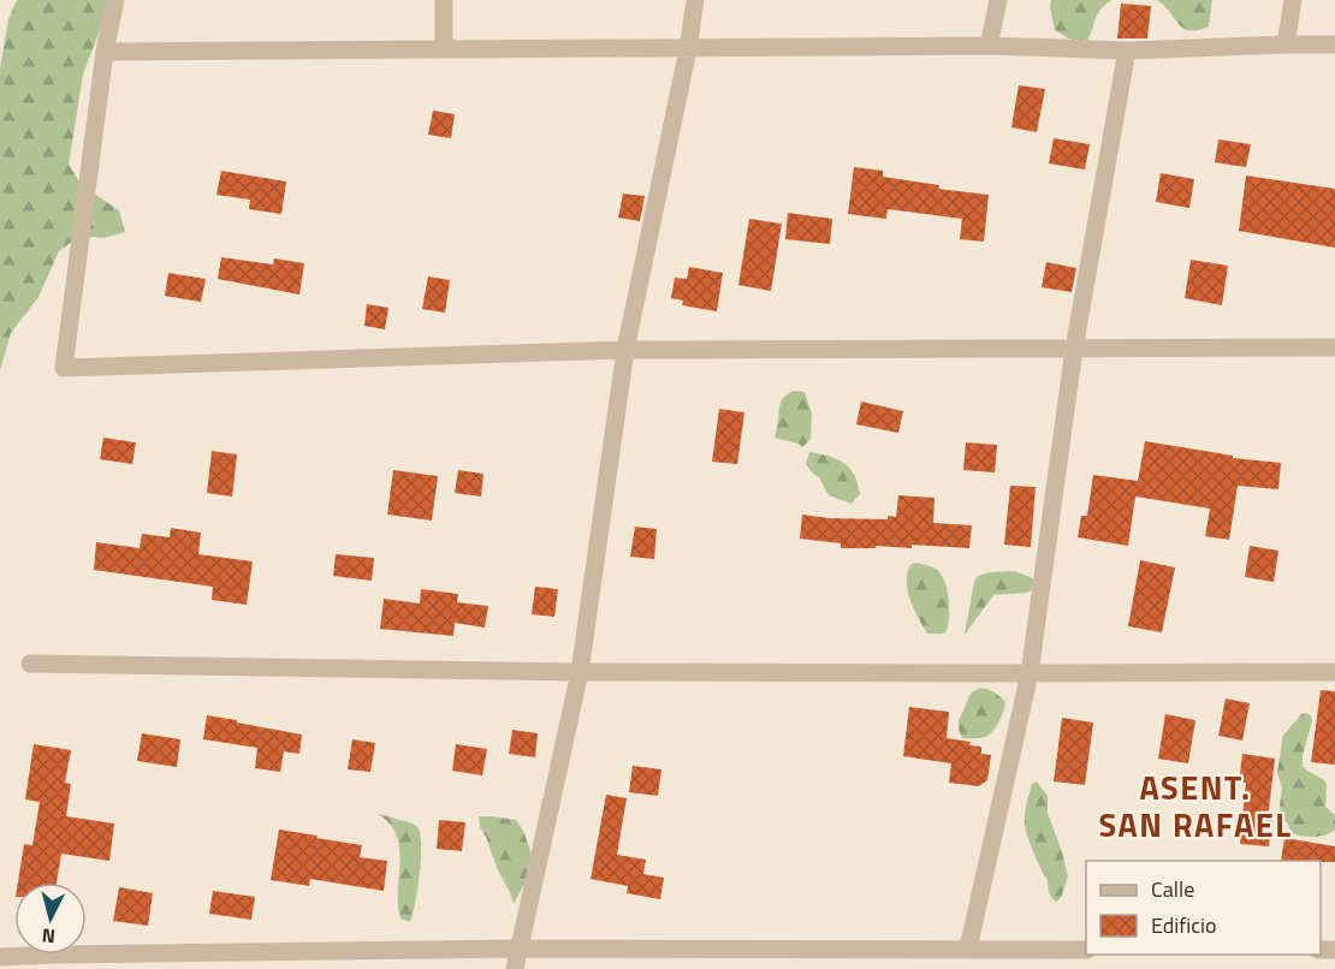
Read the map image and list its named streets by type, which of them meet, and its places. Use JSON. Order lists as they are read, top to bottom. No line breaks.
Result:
{"districts":["ASENT. SAN RAFAEL"],"legend":["Calle","Edificio"],"north":"bottom"}
